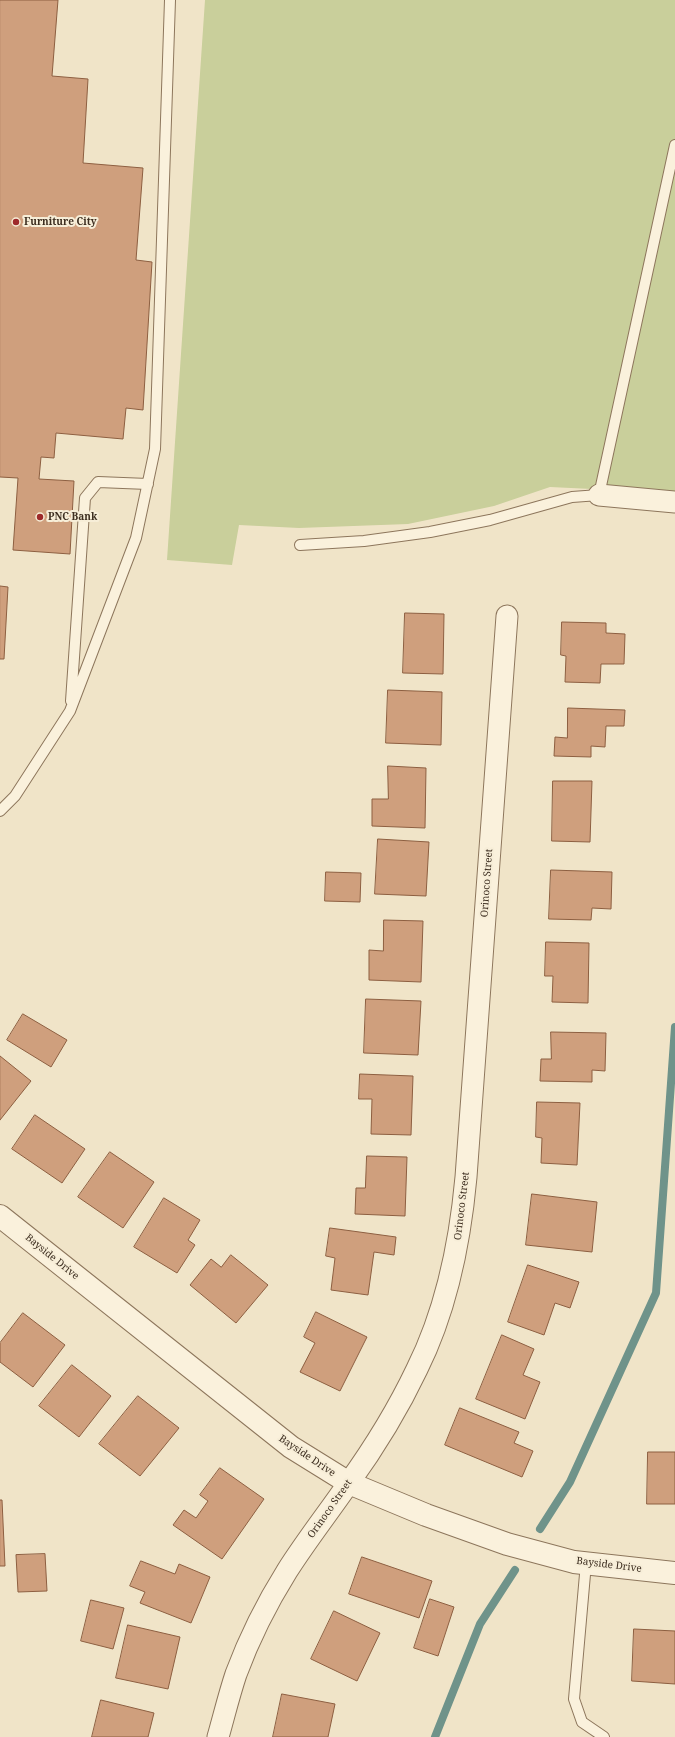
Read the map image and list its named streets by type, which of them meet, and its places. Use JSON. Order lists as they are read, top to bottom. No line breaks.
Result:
{"streets":{"street":["Orinoco Street","Bayside Drive"]},"crossings":[["Orinoco Street","Bayside Drive"]],"places":["Furniture City","PNC Bank"]}
